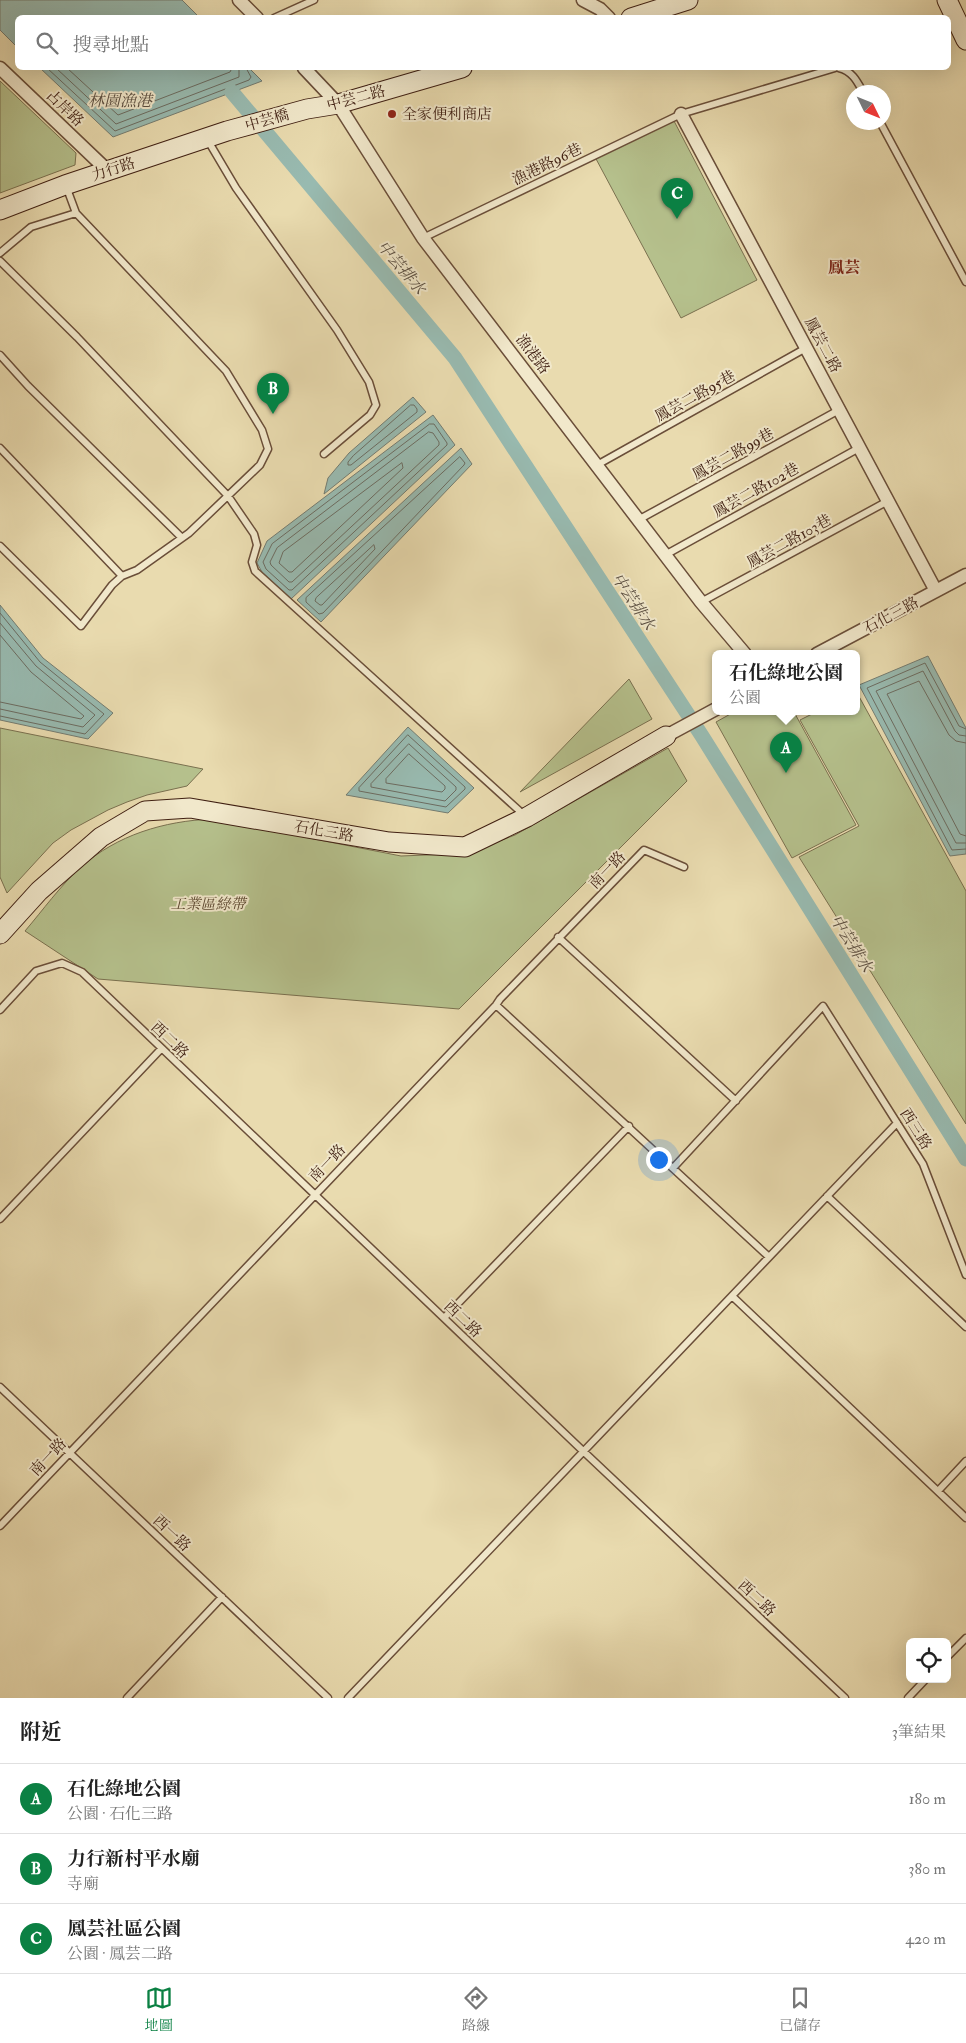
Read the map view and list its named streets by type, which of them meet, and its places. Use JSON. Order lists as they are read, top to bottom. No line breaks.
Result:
{"streets":{"street":["中芸二路","占岸路","中芸橋","力行路","鳳芸二路","漁港路","石化三路"],"lane":["漁港路96巷","鳳芸二路95巷","鳳芸二路99巷","鳳芸二路102巷","鳳芸二路103巷","南一路","西二路","西三路","西一路"]},"crossings":[["中芸二路","中芸橋"],["中芸二路","漁港路"],["占岸路","力行路"],["中芸橋","力行路"],["漁港路96巷","鳳芸二路"],["漁港路96巷","漁港路"],["鳳芸二路","鳳芸二路95巷"],["鳳芸二路","鳳芸二路99巷"],["鳳芸二路","鳳芸二路102巷"],["鳳芸二路","鳳芸二路103巷"],["鳳芸二路","石化三路"],["漁港路","鳳芸二路95巷"],["漁港路","鳳芸二路99巷"],["漁港路","鳳芸二路102巷"],["漁港路","鳳芸二路103巷"],["南一路","西二路"],["南一路","西一路"]],"districts":["鳳芸"],"water":["林園漁港","中芸排水"],"parks":["工業區綠帶"],"places":["全家便利商店"],"north":"bottom right","page":{"search":"搜尋地點","pins":["C","B","A"],"popup":["石化綠地公園","公園"],"heading":["附近","3筆結果"],"list":[{"mark":"A","name":"石化綠地公園","note":"公園 · 石化三路","value":"180 m"},{"mark":"B","name":"力行新村平水廟","note":"寺廟","value":"380 m"},{"mark":"C","name":"鳳芸社區公園","note":"公園 · 鳳芸二路","value":"420 m"}],"nav":["地圖","路線","已儲存"]}}
